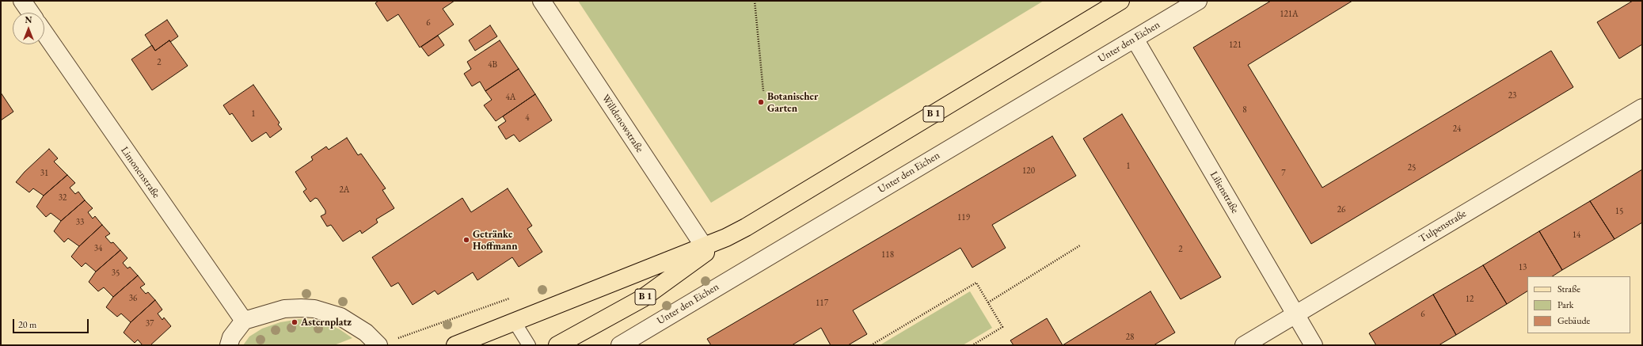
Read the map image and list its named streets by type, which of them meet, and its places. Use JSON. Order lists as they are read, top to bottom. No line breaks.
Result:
{"streets":{"main road":["B 1"],"street":["Unter den Eichen","Willdenowstraße","Limonenstraße","Lilienstraße","Tulpenstraße"]},"crossings":[["Unter den Eichen","Lilienstraße"],["B 1","Willdenowstraße"],["Lilienstraße","Tulpenstraße"]],"places":["Botanischer Garten","Getränke Hoffmann","Asternplatz"],"house_numbers":["121A","6","121","2","4B","23","4A","8","1","4","24","1","25","120","31","7","2A","32","26","15","119","33","14","34","2","118","13","35","36","12","117","6","37","28"],"legend":["Straße","Park","Gebäude"],"scale_bar":"20 m","north":"top"}
